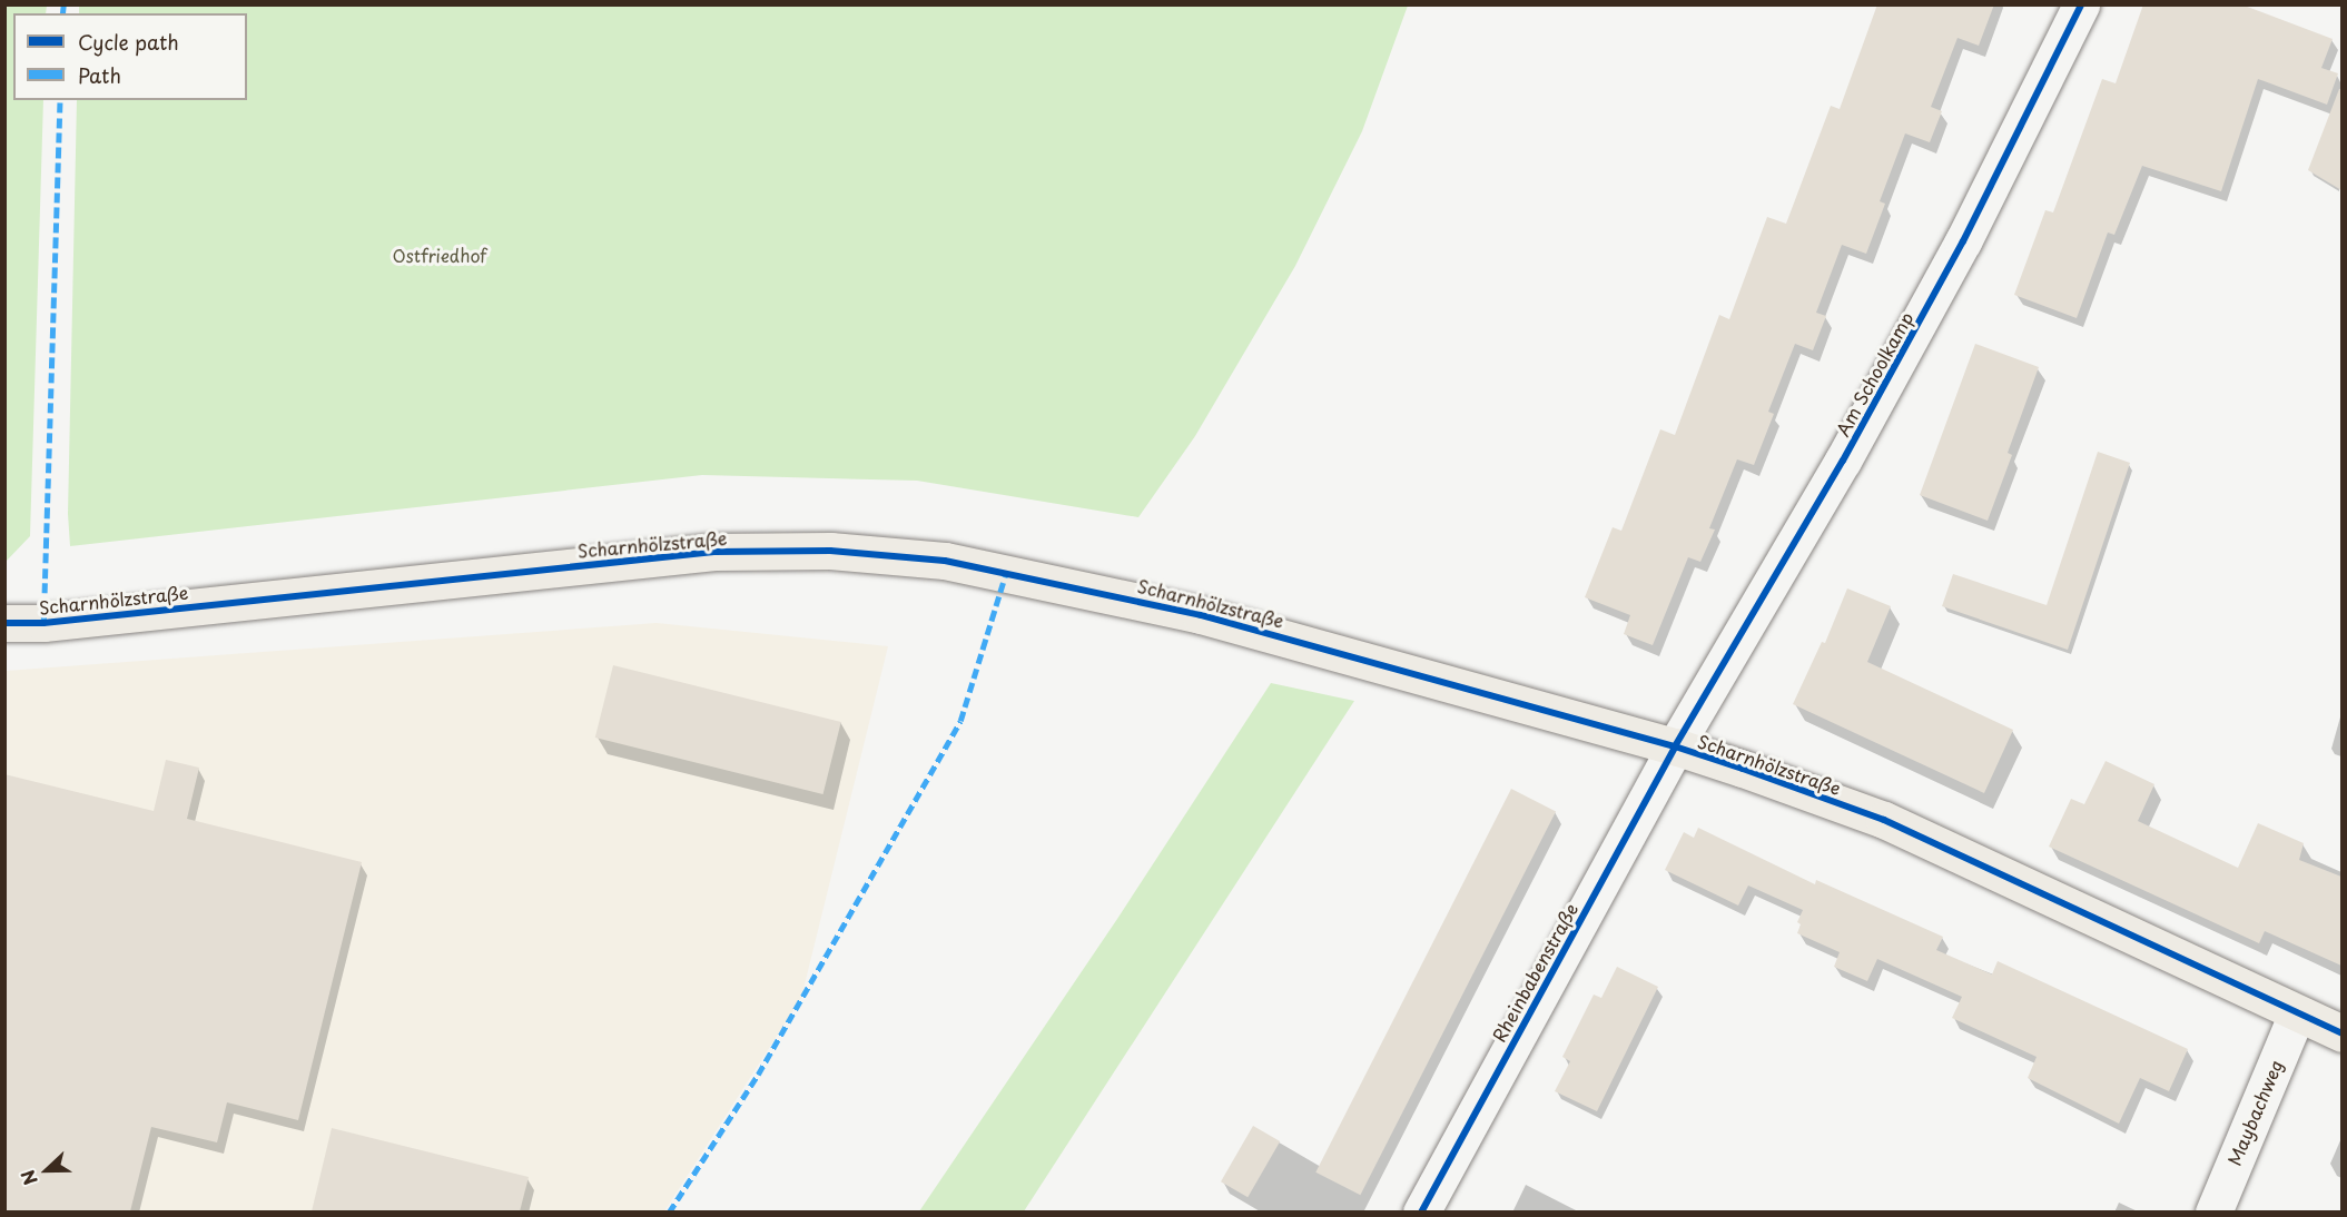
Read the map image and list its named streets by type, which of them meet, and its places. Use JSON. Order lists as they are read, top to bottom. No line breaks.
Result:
{"streets":{"main road":["Scharnhölzstraße"],"street":["Am Schoolkamp","Rheinbabenstraße","Maybachweg"]},"crossings":[["Am Schoolkamp","Scharnhölzstraße"],["Am Schoolkamp","Rheinbabenstraße"],["Scharnhölzstraße","Rheinbabenstraße"],["Scharnhölzstraße","Maybachweg"]],"parks":["Ostfriedhof"],"legend":["Cycle path","Path"],"north":"left"}
